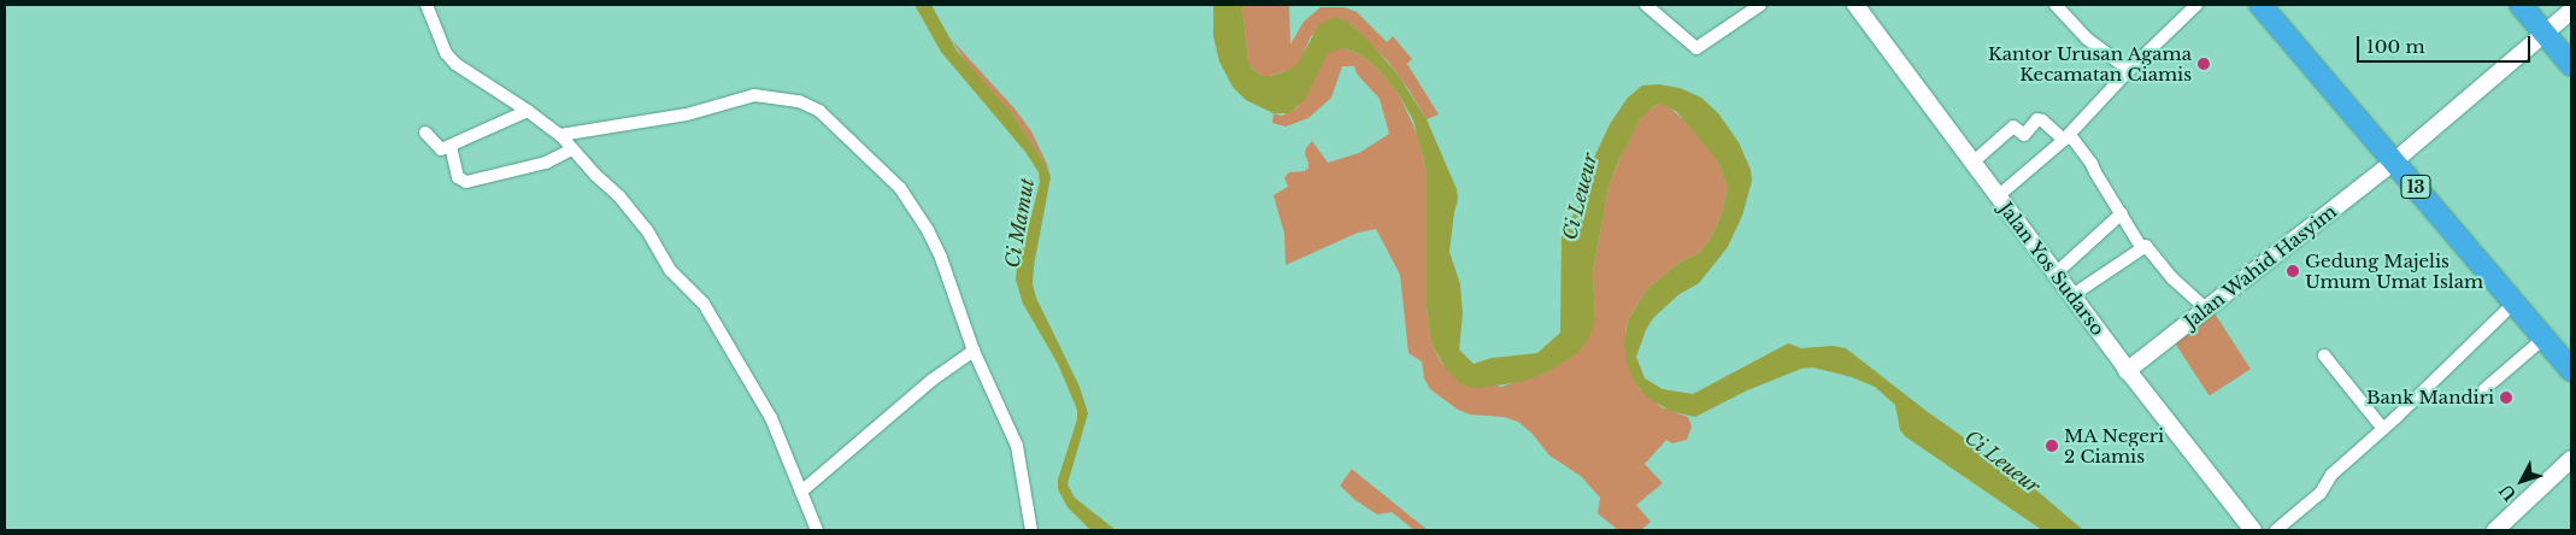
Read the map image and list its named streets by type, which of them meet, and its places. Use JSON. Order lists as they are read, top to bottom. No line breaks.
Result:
{"streets":{"highway":["13"],"street":["Jalan Wahid Hasyim","Jalan Yos Sudarso"]},"crossings":[["13","Jalan Wahid Hasyim"],["Jalan Wahid Hasyim","Jalan Yos Sudarso"]],"water":["Ci Leueur","Ci Mamut"],"places":["Kantor Urusan Agama Kecamatan Ciamis","Gedung Majelis Umum Umat Islam","Bank Mandiri","MA Negeri 2 Ciamis"],"scale_bar":"100 m","north":"bottom left"}
